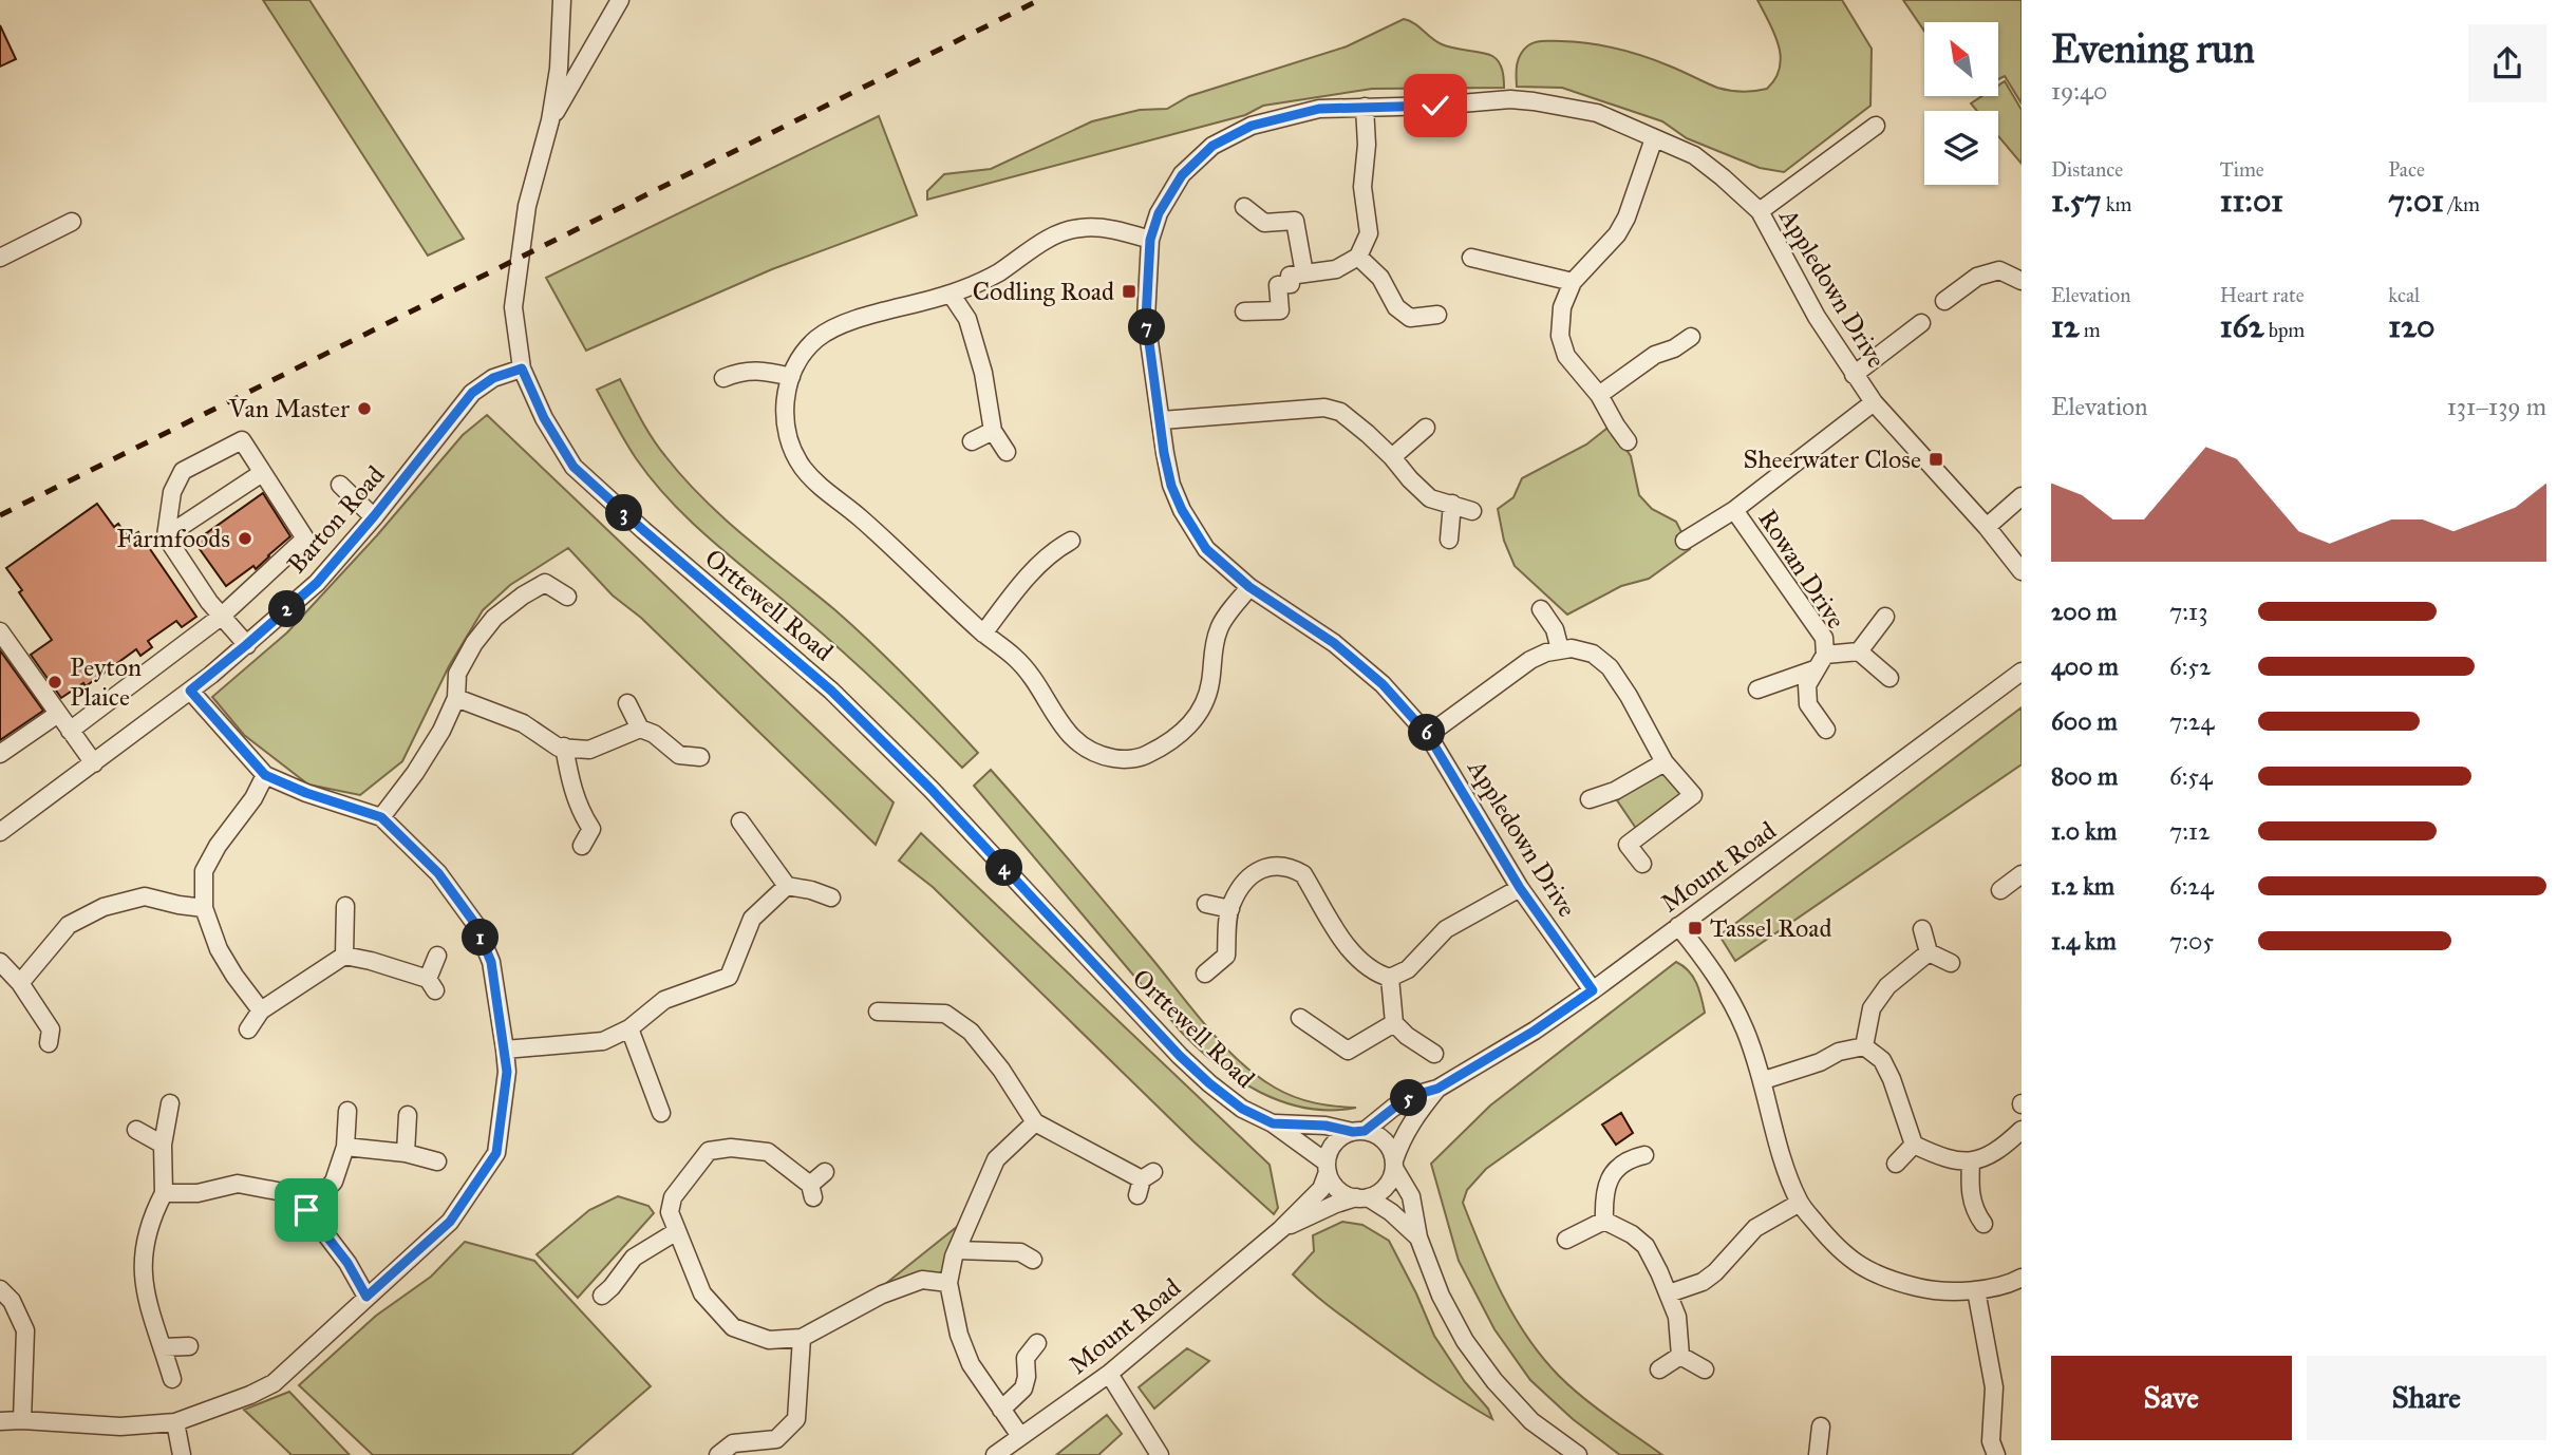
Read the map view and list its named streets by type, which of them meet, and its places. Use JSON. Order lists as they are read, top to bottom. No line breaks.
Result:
{"streets":{"street":["Appledown Drive","Barton Road","Rowan Drive","Orttewell Road","Mount Road"]},"crossings":[["Appledown Drive","Rowan Drive"],["Appledown Drive","Mount Road"],["Barton Road","Orttewell Road"],["Orttewell Road","Mount Road"]],"places":{"transit":["Codling Road","Sheerwater Close","Tassel Road"],"other":["Van Master","Farmfoods","Peyton Plaice"]},"north":"top left","page":{"heading":["Evening run","19:40"],"stats":[["Distance","1.57 km"],["Time","11:01"],["Pace","7:01 /km"],["Elevation","12 m"],["Heart rate","162 bpm"],["kcal","120"]],"pins":["7","3","2","6","4","1","5"],"chart":["Elevation","131–139 m"],"list":[{"name":"200 m","note":"7:13"},{"name":"400 m","note":"6:52"},{"name":"600 m","note":"7:24"},{"name":"800 m","note":"6:54"},{"name":"1.0 km","note":"7:12"},{"name":"1.2 km","note":"6:24"},{"name":"1.4 km","note":"7:05"}],"buttons":["Save","Share"]}}
